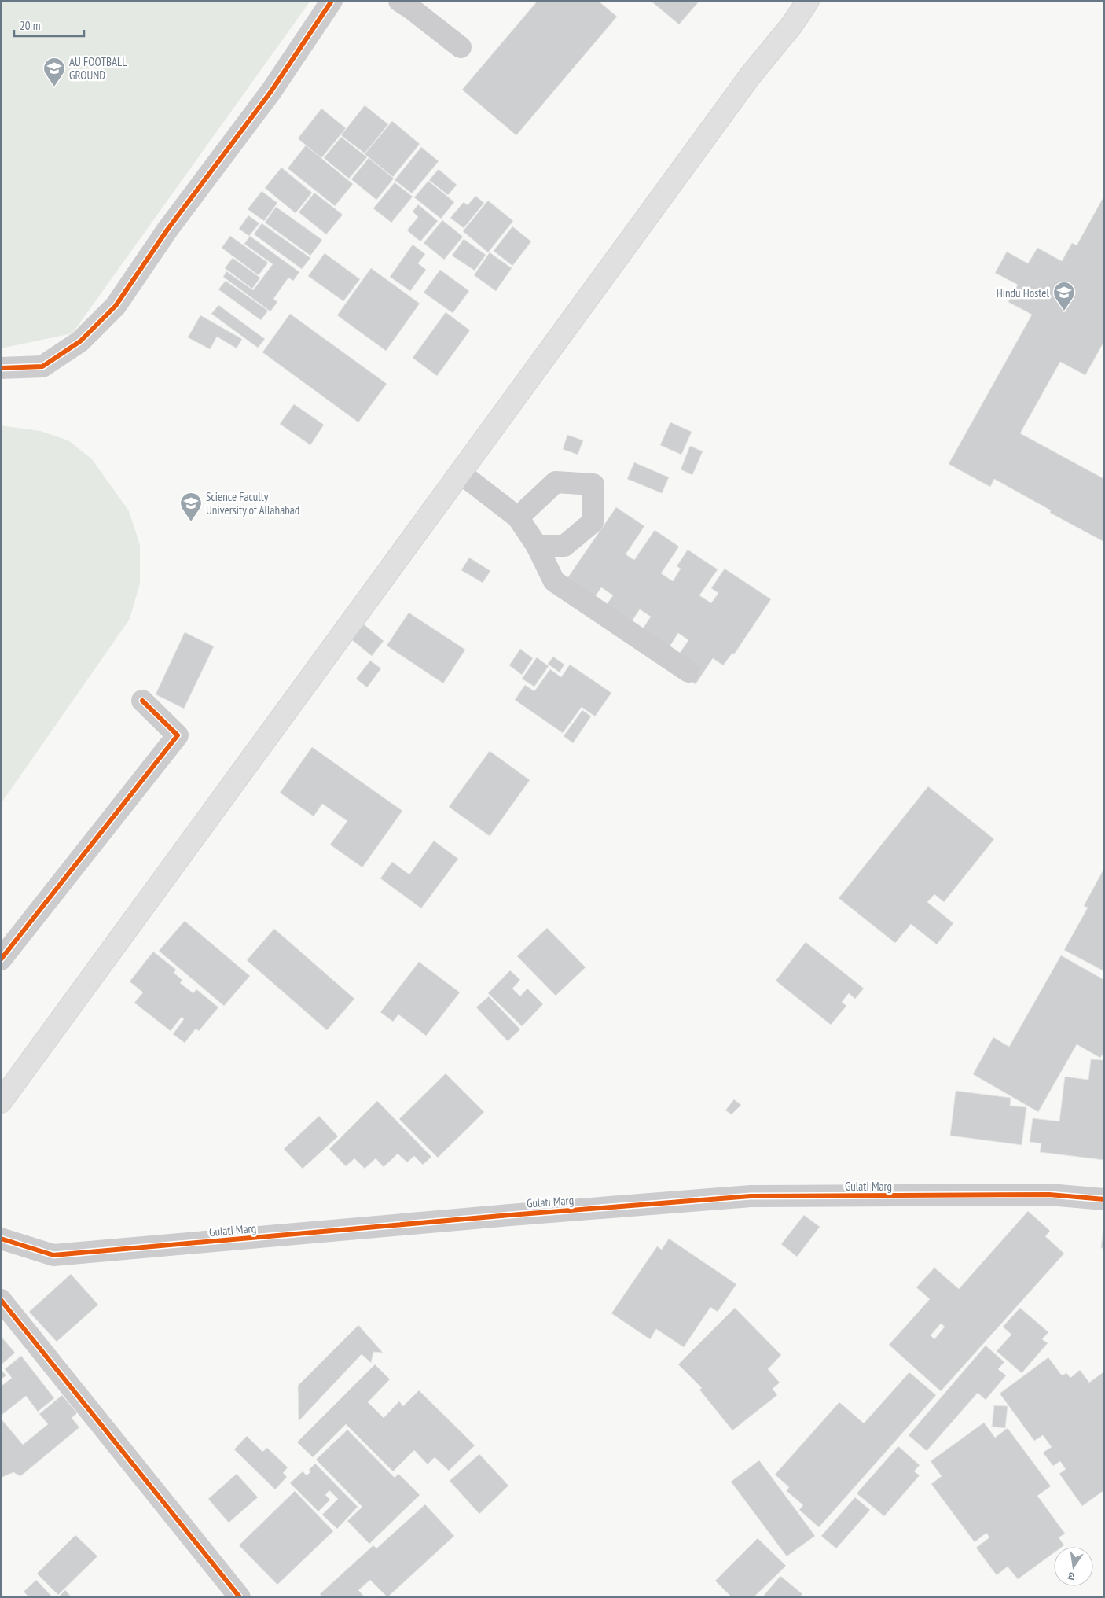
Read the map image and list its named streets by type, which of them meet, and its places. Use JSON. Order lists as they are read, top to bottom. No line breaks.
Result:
{"streets":{"street":["Gulati Marg"]},"places":{"school or university":["AU FOOTBALL GROUND","Hindu Hostel","Science Faculty University of Allahabad"]},"scale_bar":"20 m","north":"bottom"}
